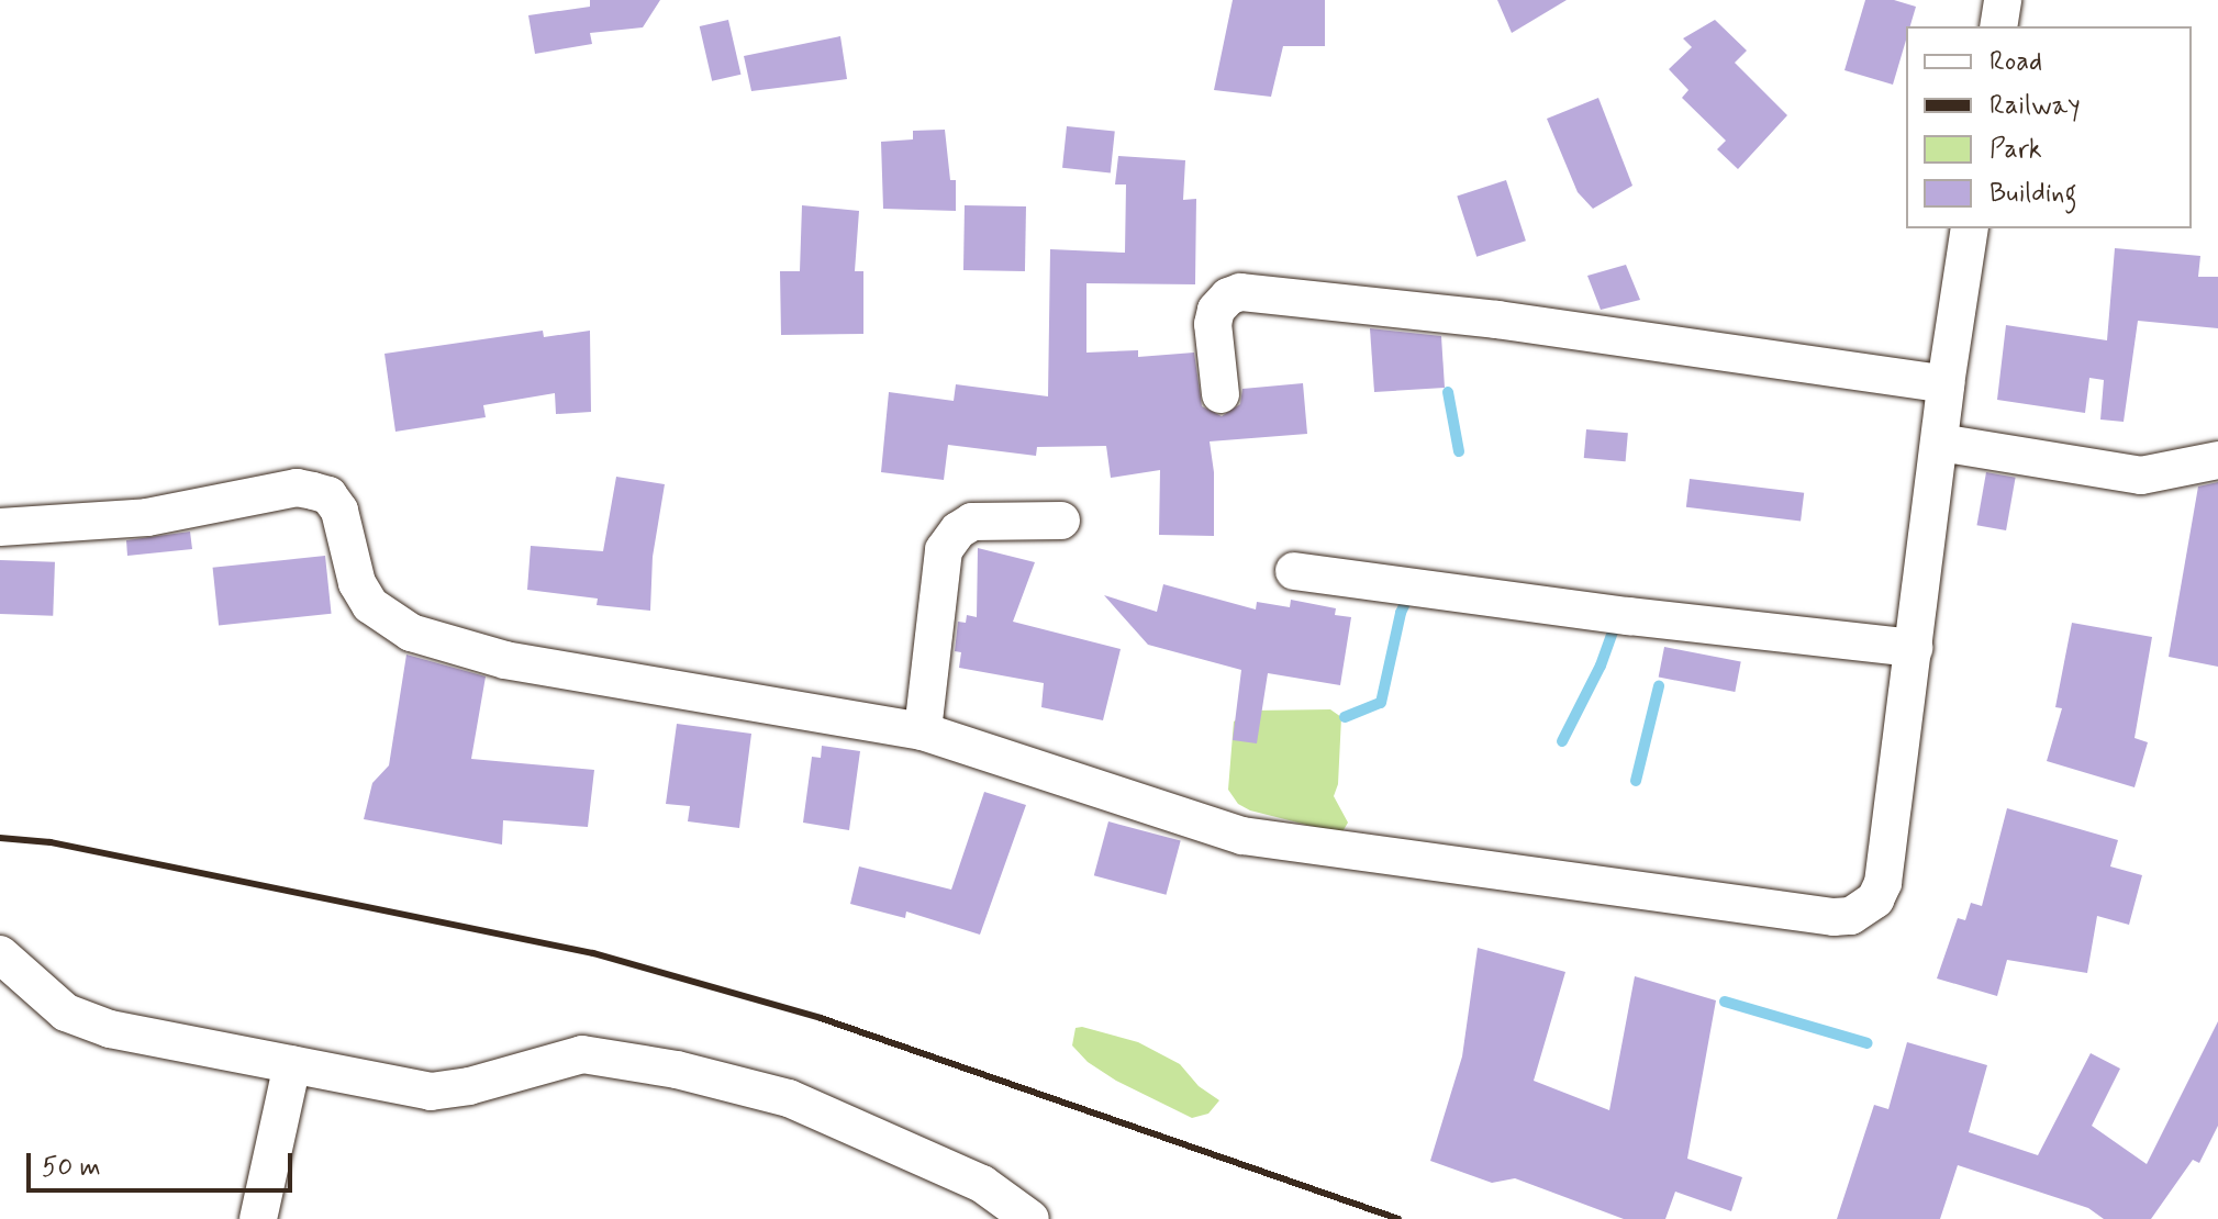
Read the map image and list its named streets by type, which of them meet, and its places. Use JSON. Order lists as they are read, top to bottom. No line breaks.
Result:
{"legend":["Road","Railway","Park","Building"],"scale_bar":"50 m"}
